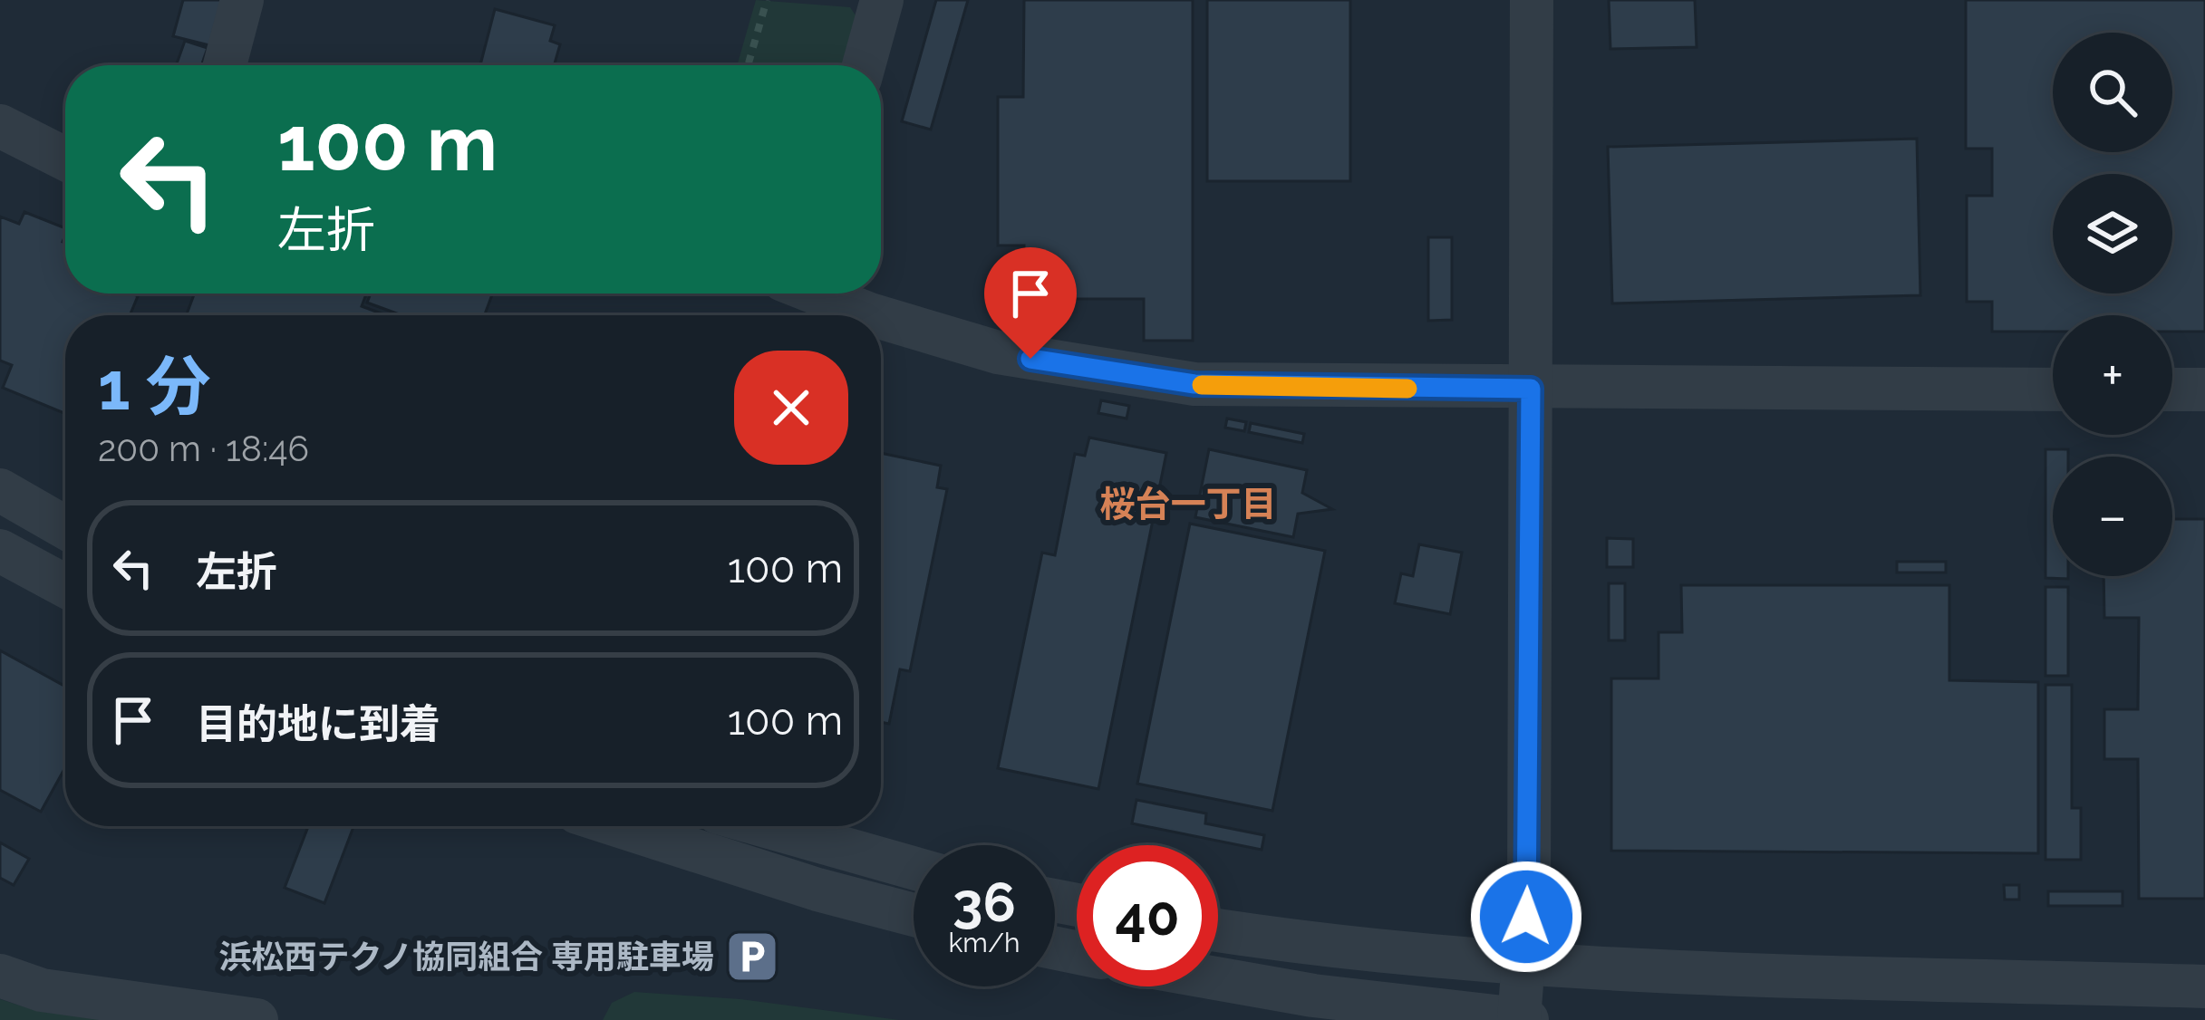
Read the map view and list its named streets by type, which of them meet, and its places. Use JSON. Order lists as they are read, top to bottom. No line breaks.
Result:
{"districts":["桜台一丁目"],"places":{"parking":["浜松西テクノ協同組合 専用駐車場"]},"page":{"map_buttons":["+","−"],"turn":["100 m","左折"],"heading":["1 分","200 m · 18:46"],"list":[{"name":"左折","value":"100 m"},{"name":"目的地に到着","value":"100 m"}],"speed":"36 km/h","limit":"40"}}
